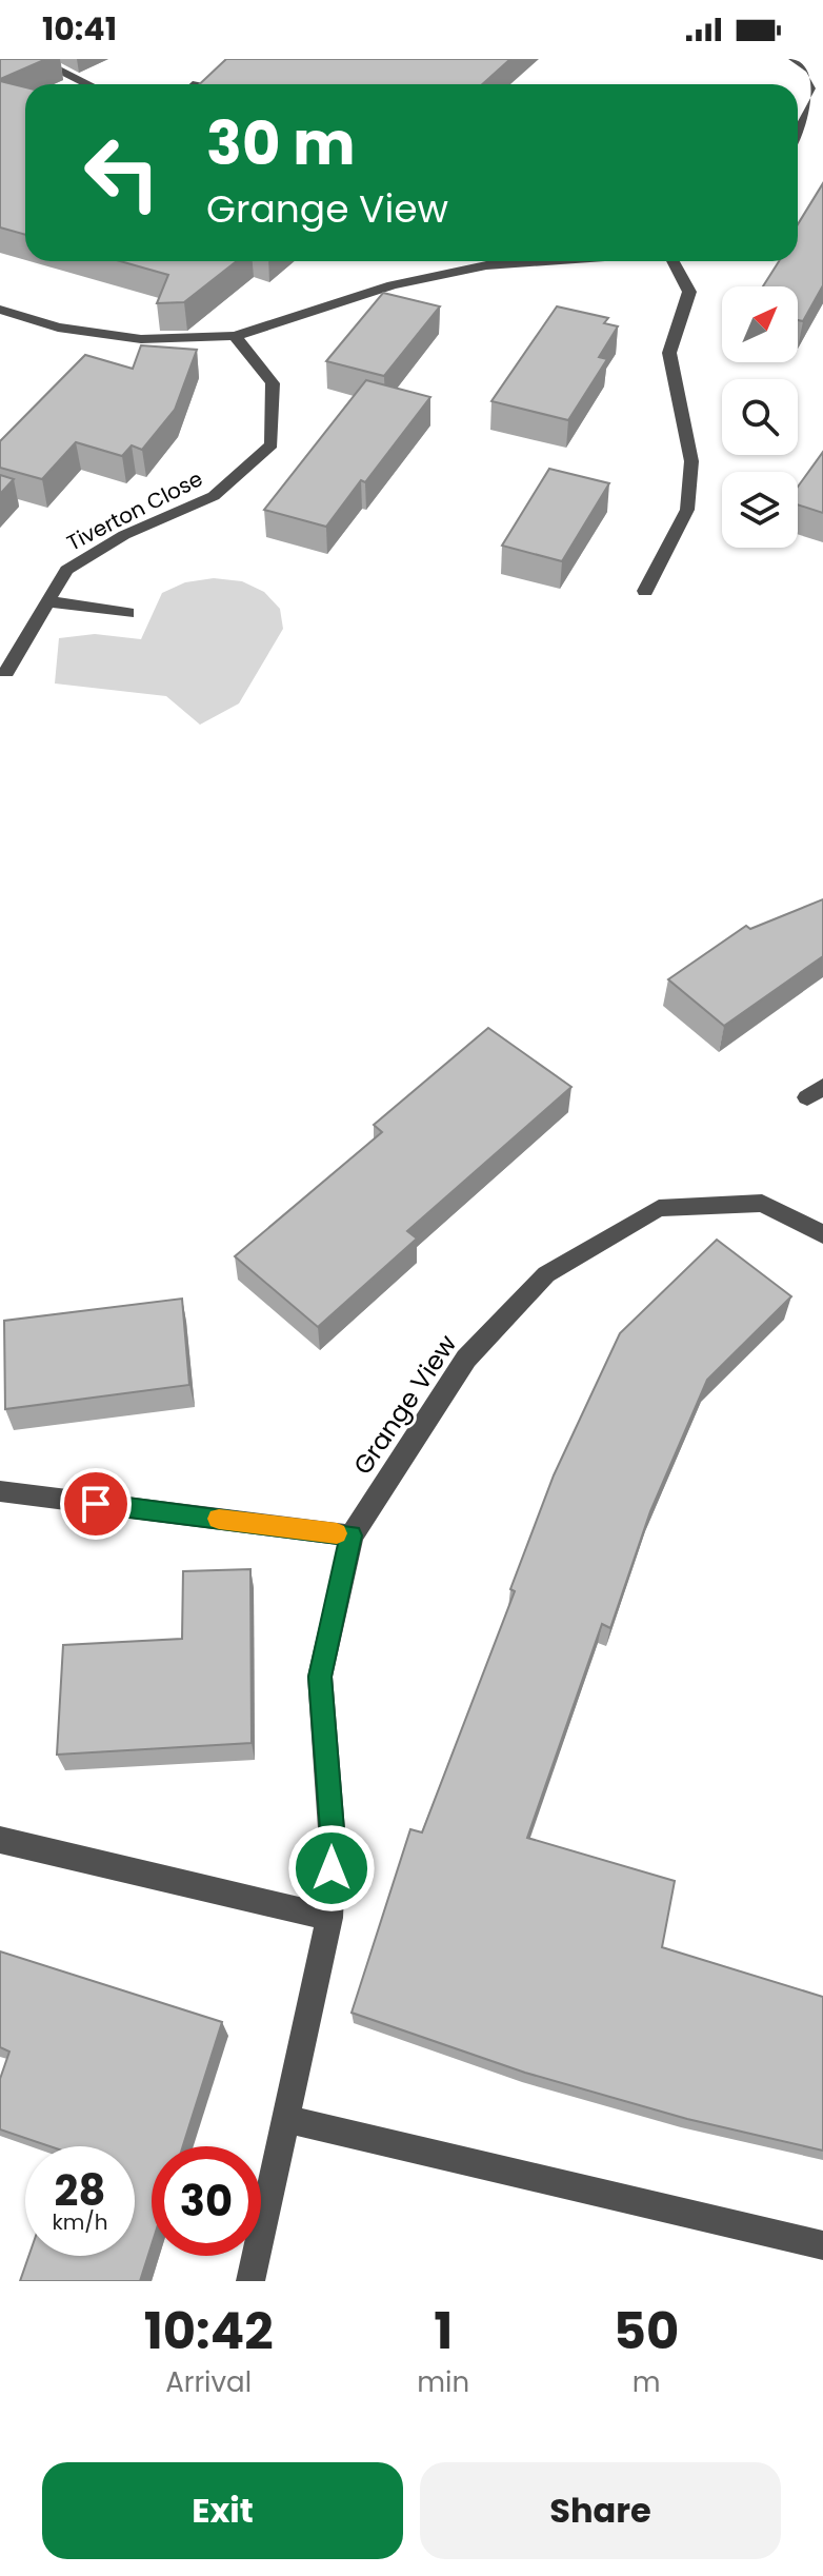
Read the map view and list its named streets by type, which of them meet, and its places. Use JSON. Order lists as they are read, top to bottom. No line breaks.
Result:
{"streets":{"street":["Tiverton Close","Grange View"]},"north":"top right","page":{"status":"10:41","turn":["30 m","Grange View"],"speed":"28 km/h","limit":"30","eta":["10:42","Arrival","1","min","50","m"],"buttons":["Exit","Share"]}}
